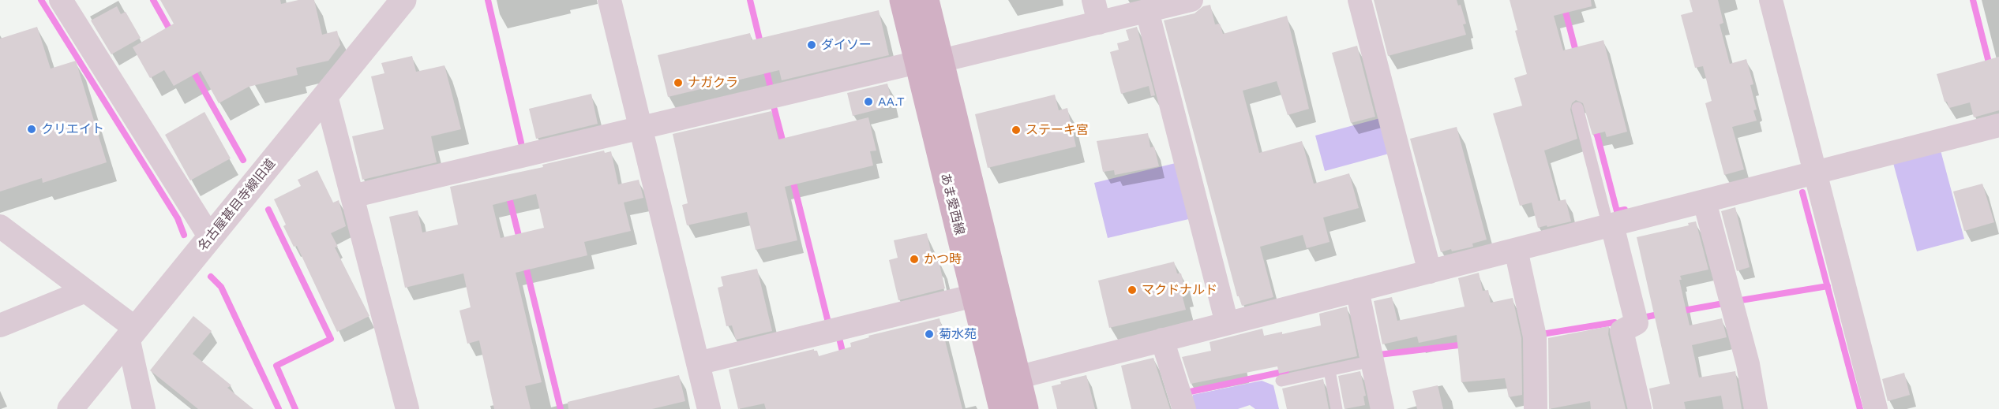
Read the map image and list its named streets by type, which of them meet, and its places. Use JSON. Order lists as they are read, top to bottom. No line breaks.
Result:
{"streets":{"main road":["あま愛西線"],"street":["名古屋甚目寺線旧道"]},"places":["ダイソー","ナガクラ","AA.T","クリエイト","ステーキ宮","かつ時","マクドナルド","菊水苑"]}
